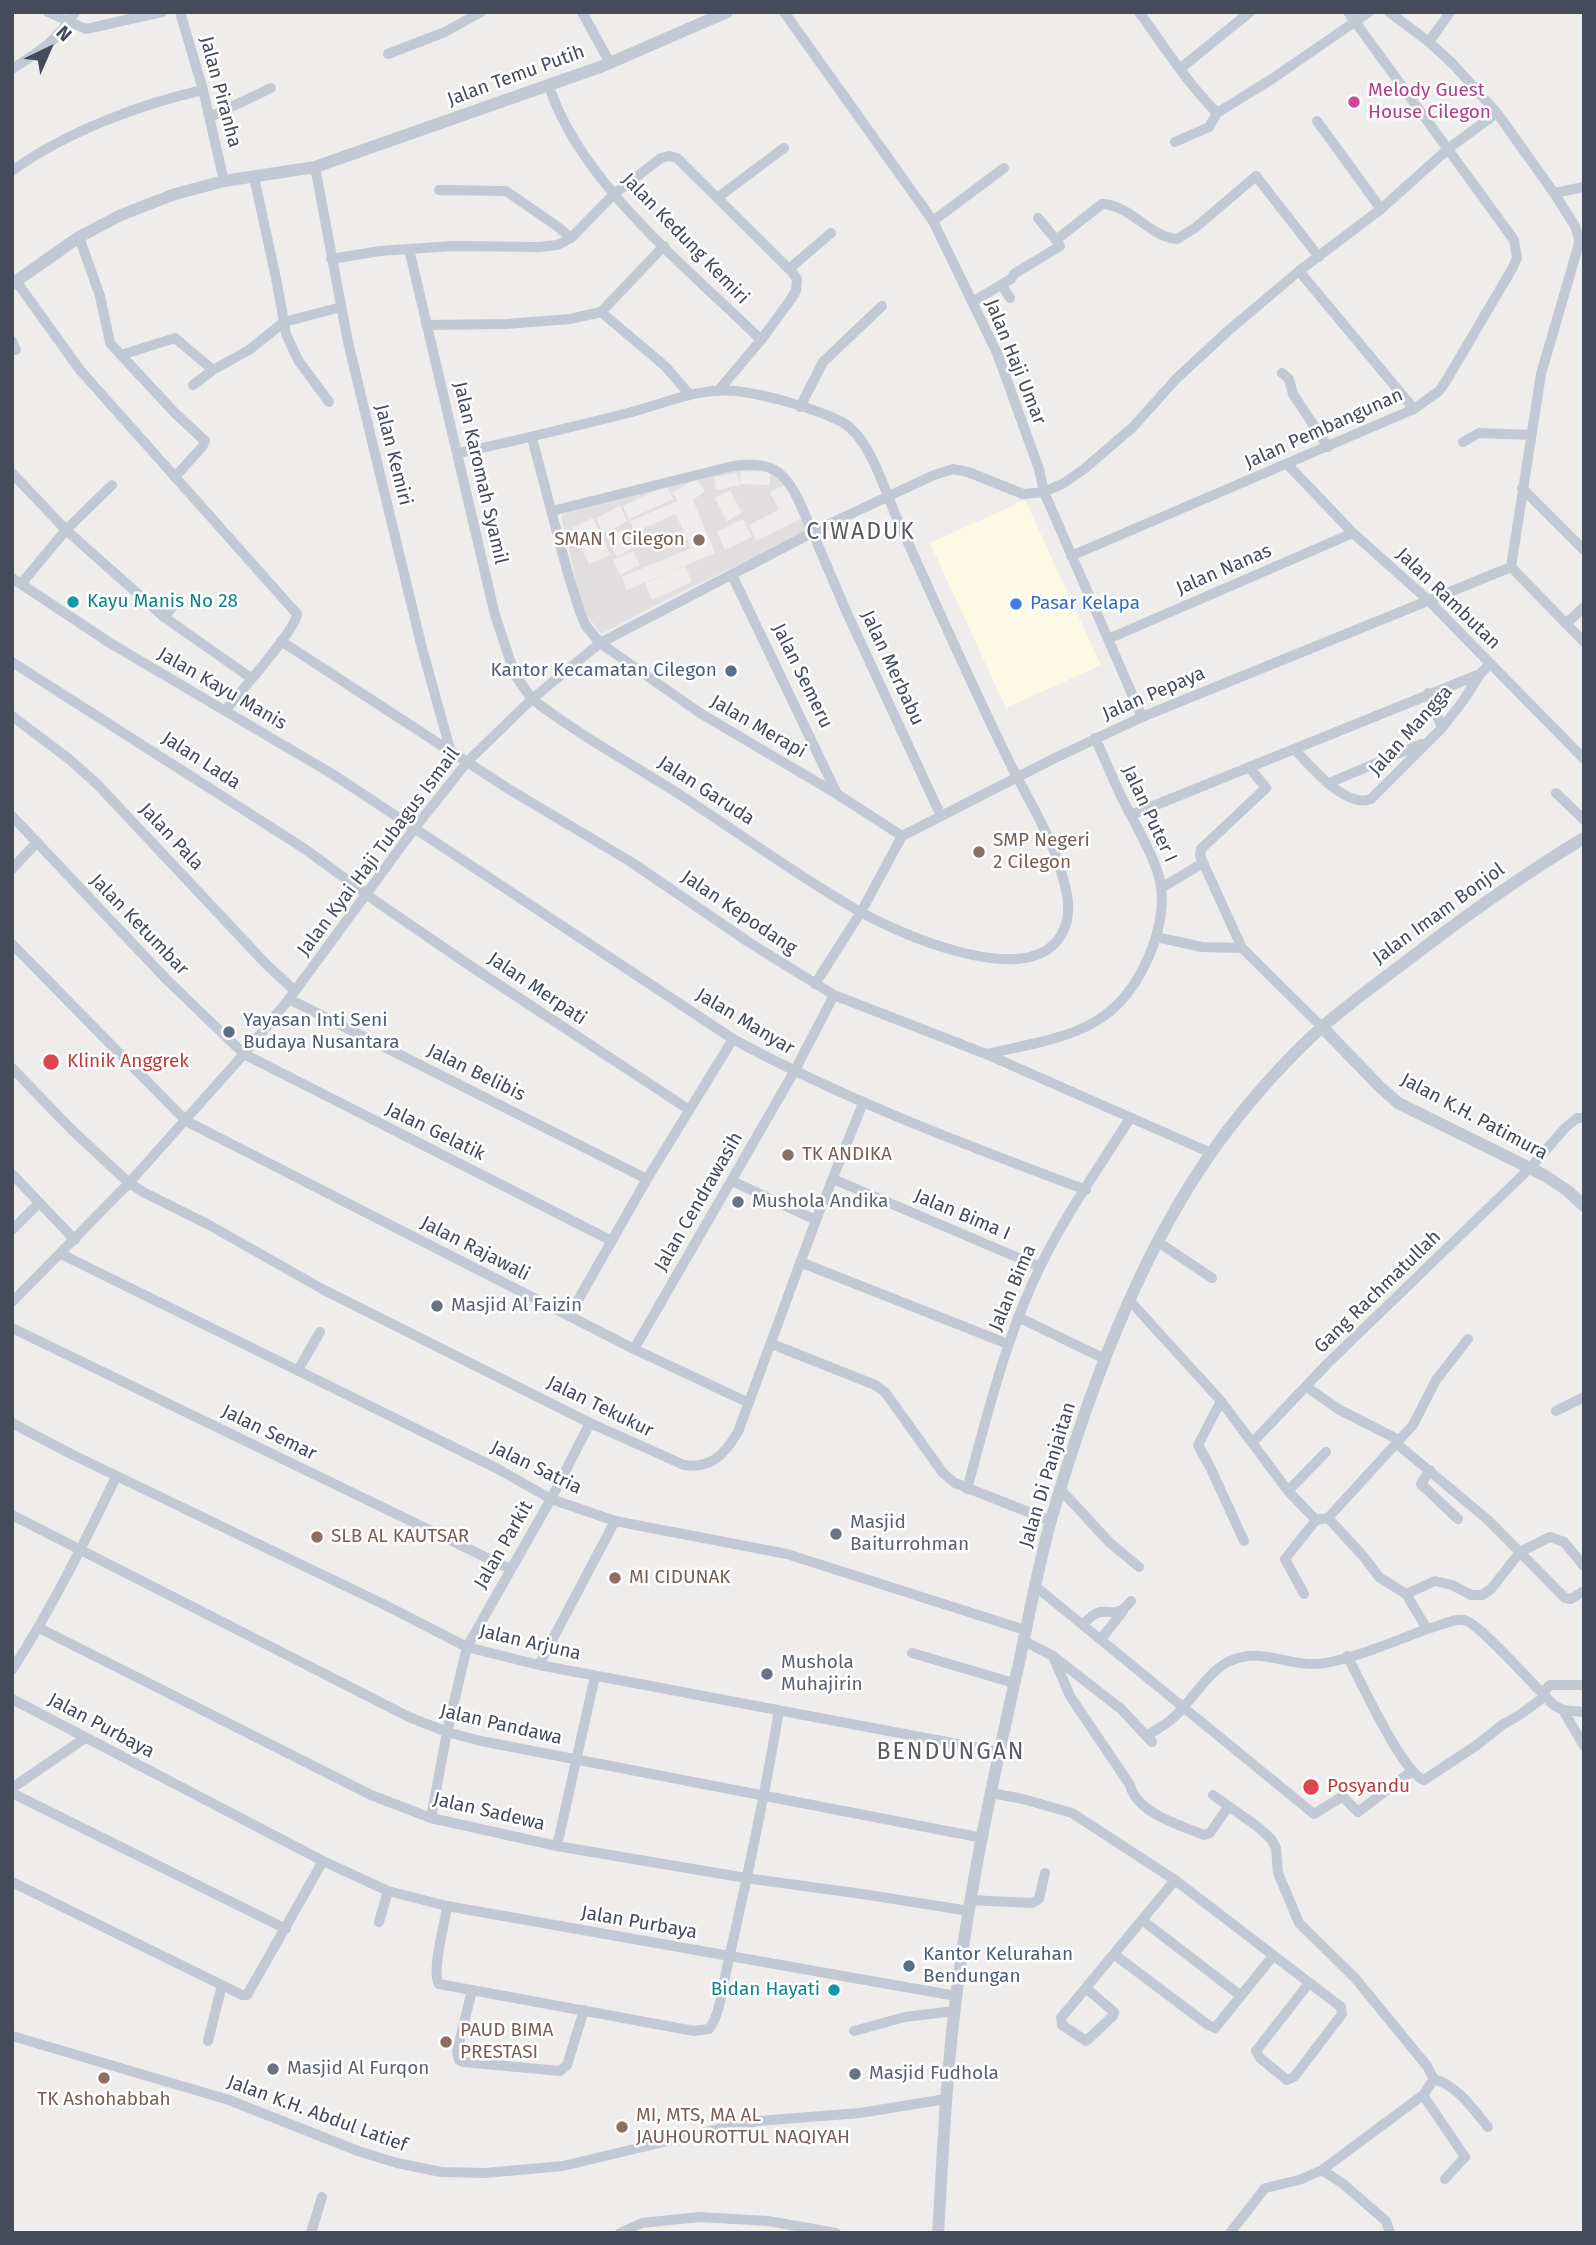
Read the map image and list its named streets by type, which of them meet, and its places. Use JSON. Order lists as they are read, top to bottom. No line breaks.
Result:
{"streets":{"street":["Jalan Temu Putih","Jalan Piranha","Jalan Kedung Kemiri","Jalan Haji Umar","Jalan Pembangunan","Jalan Kemiri","Jalan Karomah Syamil","Jalan Nanas","Jalan Rambutan","Jalan Merbabu","Jalan Semeru","Jalan Kayu Manis","Jalan Pepaya","Jalan Merapi","Jalan Mangga","Jalan Lada","Jalan Garuda","Jalan Puter I","Jalan Pala","Jalan Kyai Haji Tubagus Ismail","Jalan Kepodang","Jalan Imam Bonjol","Jalan Ketumbar","Jalan Merpati","Jalan Manyar","Jalan Belibis","Jalan K.H. Patimura","Jalan Gelatik","Jalan Cendrawasih","Jalan Bima I","Jalan Rajawali","Jalan Bima","Gang Rachmatullah","Jalan Tekukur","Jalan Semar","Jalan Satria","Jalan Di Panjaitan","Jalan Parkit","Jalan Arjuna","Jalan Pandawa","Jalan Purbaya","Jalan Sadewa","Jalan K.H. Abdul Latief"]},"crossings":[["Jalan Temu Putih","Jalan Piranha"],["Jalan Temu Putih","Jalan Kedung Kemiri"],["Jalan Temu Putih","Jalan Kemiri"],["Jalan Haji Umar","Jalan Pembangunan"],["Jalan Haji Umar","Jalan Nanas"],["Jalan Haji Umar","Jalan Pepaya"],["Jalan Haji Umar","Jalan Kyai Haji Tubagus Ismail"],["Jalan Pembangunan","Jalan Rambutan"],["Jalan Kemiri","Jalan Kepodang"],["Jalan Karomah Syamil","Jalan Garuda"],["Jalan Karomah Syamil","Jalan Kyai Haji Tubagus Ismail"],["Jalan Nanas","Jalan Rambutan"],["Jalan Rambutan","Jalan Pepaya"],["Jalan Merbabu","Jalan Pepaya"],["Jalan Merbabu","Jalan Kyai Haji Tubagus Ismail"],["Jalan Semeru","Jalan Merapi"],["Jalan Semeru","Jalan Kyai Haji Tubagus Ismail"],["Jalan Kayu Manis","Jalan Kyai Haji Tubagus Ismail"],["Jalan Kayu Manis","Jalan Manyar"],["Jalan Pepaya","Jalan Merapi"],["Jalan Pepaya","Jalan Garuda"],["Jalan Pepaya","Jalan Puter I"],["Jalan Merapi","Jalan Kyai Haji Tubagus Ismail"],["Jalan Lada","Jalan Kyai Haji Tubagus Ismail"],["Jalan Lada","Jalan Merpati"],["Jalan Garuda","Jalan Kyai Haji Tubagus Ismail"],["Jalan Puter I","Jalan Kepodang"],["Jalan Pala","Jalan Kyai Haji Tubagus Ismail"],["Jalan Pala","Jalan Belibis"],["Jalan Kyai Haji Tubagus Ismail","Jalan Kepodang"],["Jalan Kyai Haji Tubagus Ismail","Jalan Ketumbar"],["Jalan Kyai Haji Tubagus Ismail","Jalan Merpati"],["Jalan Kyai Haji Tubagus Ismail","Jalan Manyar"],["Jalan Kyai Haji Tubagus Ismail","Jalan Belibis"],["Jalan Kyai Haji Tubagus Ismail","Jalan Gelatik"],["Jalan Kyai Haji Tubagus Ismail","Jalan Rajawali"],["Jalan Kyai Haji Tubagus Ismail","Jalan Tekukur"],["Jalan Kyai Haji Tubagus Ismail","Jalan Satria"],["Jalan Kepodang","Jalan Cendrawasih"],["Jalan Kepodang","Jalan Bima"],["Jalan Kepodang","Jalan Di Panjaitan"],["Jalan Imam Bonjol","Jalan K.H. Patimura"],["Jalan Imam Bonjol","Jalan Di Panjaitan"],["Jalan Ketumbar","Jalan Gelatik"],["Jalan Manyar","Jalan Cendrawasih"],["Jalan Manyar","Jalan Bima"],["Jalan Manyar","Jalan Tekukur"],["Jalan K.H. Patimura","Gang Rachmatullah"],["Jalan K.H. Patimura","Jalan Di Panjaitan"],["Jalan Cendrawasih","Jalan Rajawali"],["Jalan Bima I","Jalan Bima"],["Jalan Bima I","Jalan Tekukur"],["Jalan Rajawali","Jalan Tekukur"],["Jalan Tekukur","Jalan Parkit"],["Jalan Semar","Jalan Parkit"],["Jalan Satria","Jalan Di Panjaitan"],["Jalan Satria","Jalan Parkit"],["Jalan Di Panjaitan","Jalan Arjuna"],["Jalan Di Panjaitan","Jalan Pandawa"],["Jalan Di Panjaitan","Jalan Purbaya"],["Jalan Di Panjaitan","Jalan Sadewa"],["Jalan Parkit","Jalan Arjuna"],["Jalan Parkit","Jalan Pandawa"],["Jalan Parkit","Jalan Sadewa"]],"districts":["CIWADUK","BENDUNGAN"],"places":["Melody Guest House Cilegon","SMAN 1 Cilegon","Kayu Manis No 28","Pasar Kelapa","Kantor Kecamatan Cilegon","SMP Negeri 2 Cilegon","Yayasan Inti Seni Budaya Nusantara","Klinik Anggrek","TK ANDIKA","Mushola Andika","Masjid Al Faizin","Masjid Baiturrohman","SLB AL KAUTSAR","MI CIDUNAK","Mushola Muhajirin","Posyandu","Kantor Kelurahan Bendungan","Bidan Hayati","PAUD BIMA PRESTASI","Masjid Al Furqon","Masjid Fudhola","TK Ashohabbah","MI, MTS, MA AL JAUHOUROTTUL NAQIYAH"],"north":"top right"}
